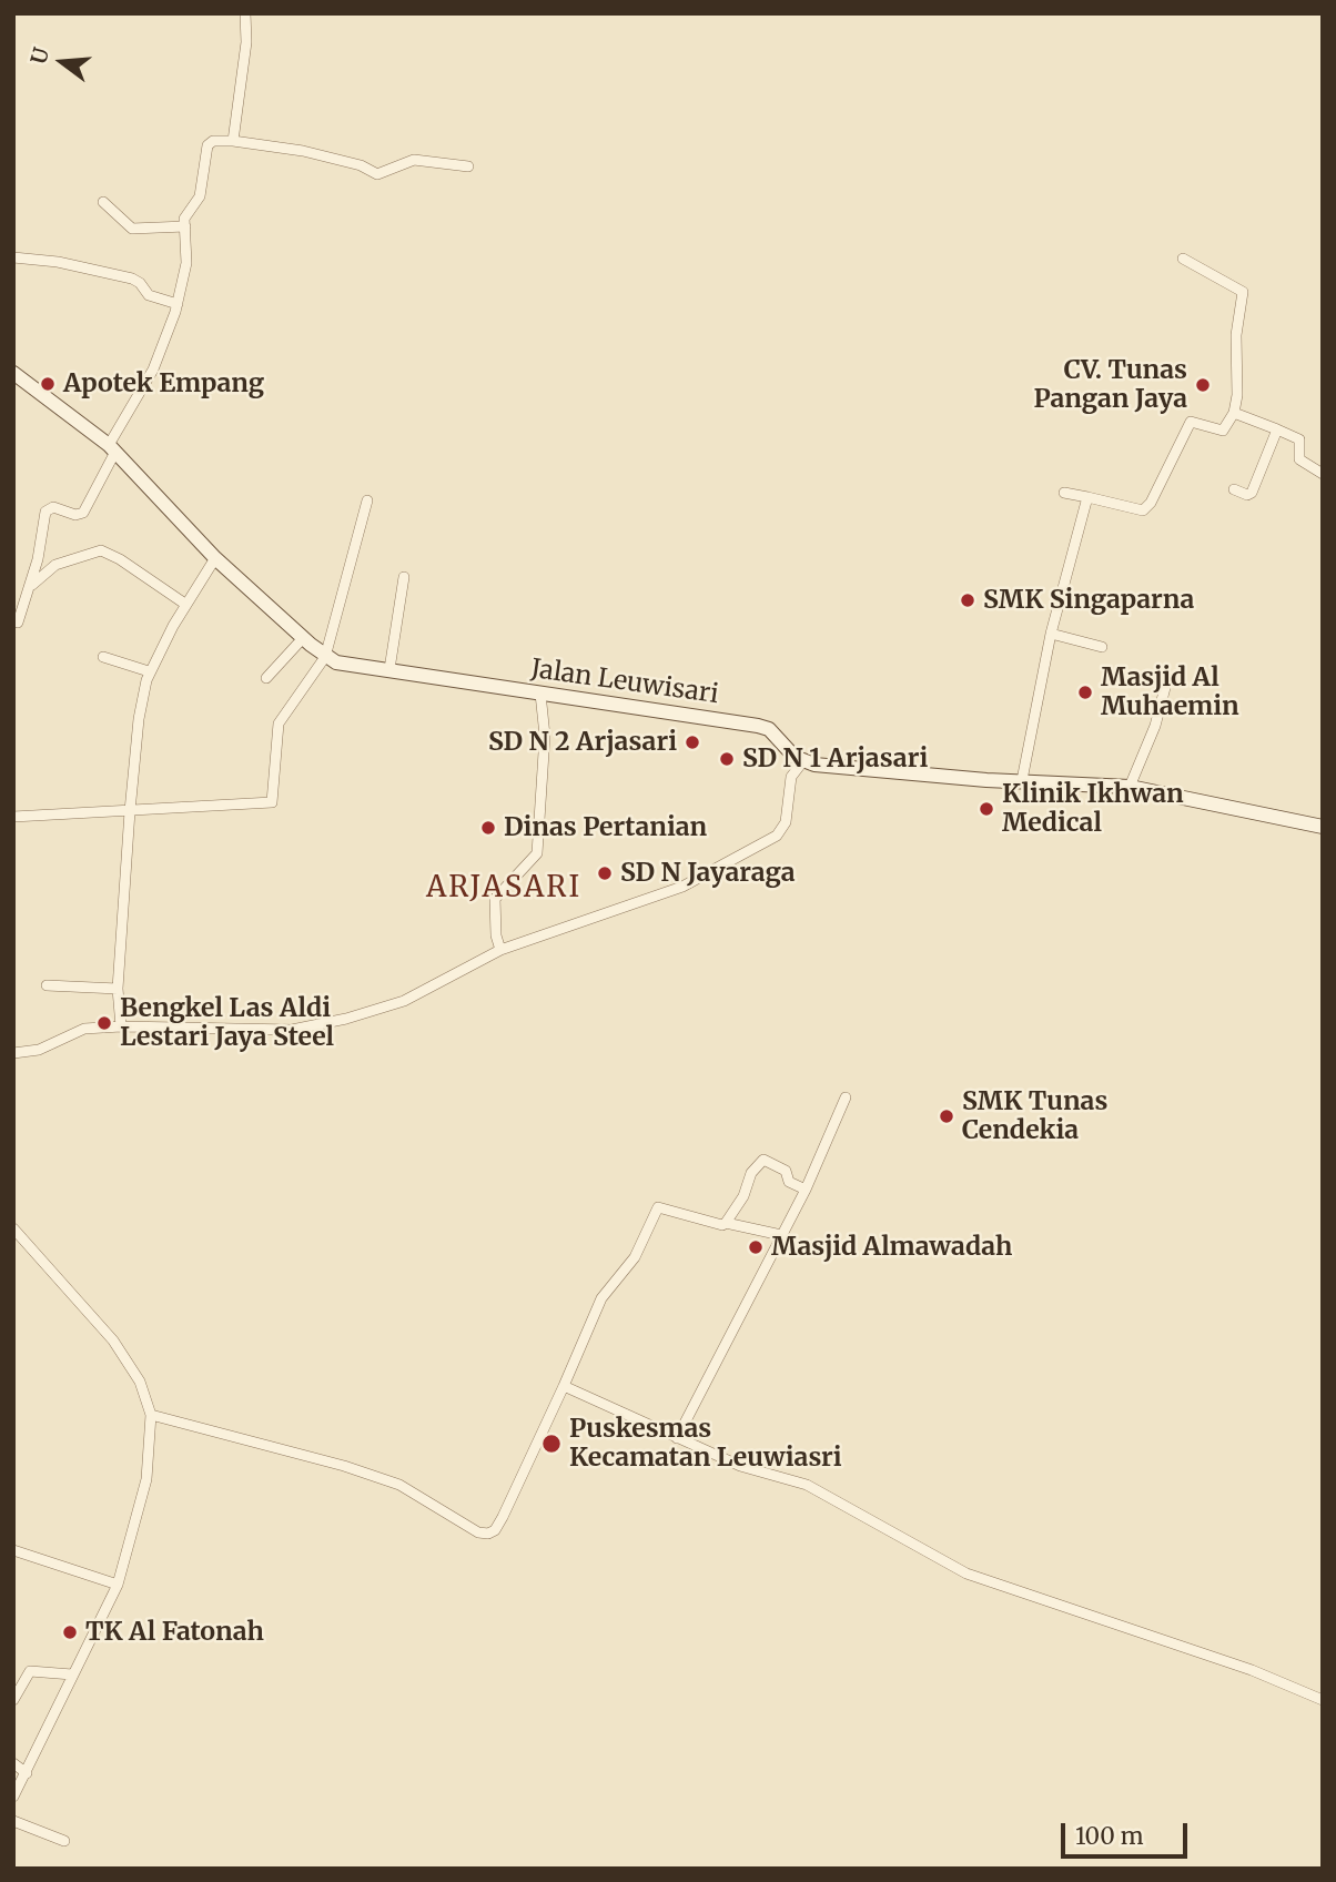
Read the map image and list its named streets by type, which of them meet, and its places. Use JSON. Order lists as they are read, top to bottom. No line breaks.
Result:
{"streets":{"main road":["Jalan Leuwisari"]},"districts":["ARJASARI"],"places":["Apotek Empang","CV. Tunas Pangan Jaya","SMK Singaparna","Masjid Al Muhaemin","SD N 2 Arjasari","SD N 1 Arjasari","Klinik Ikhwan Medical","Dinas Pertanian","SD N Jayaraga","Bengkel Las Aldi Lestari Jaya Steel","SMK Tunas Cendekia","Masjid Almawadah","Puskesmas Kecamatan Leuwiasri","TK Al Fatonah"],"scale_bar":"100 m","north":"left"}
